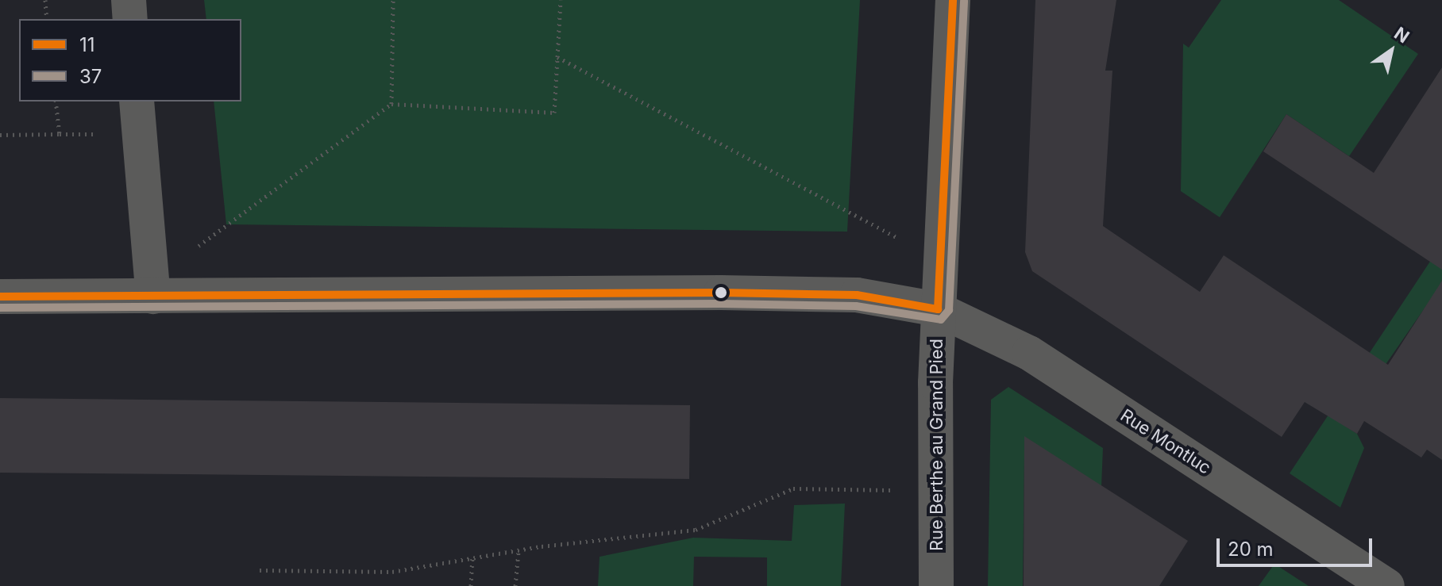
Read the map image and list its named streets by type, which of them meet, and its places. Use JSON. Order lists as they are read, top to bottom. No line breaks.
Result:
{"streets":{"street":["Rue Montluc","Rue Berthe au Grand Pied"]},"crossings":[["Rue Montluc","Rue Berthe au Grand Pied"]],"lines":["transit line 11","transit line 37"],"legend":["11","37"],"scale_bar":"20 m","north":"top right"}
